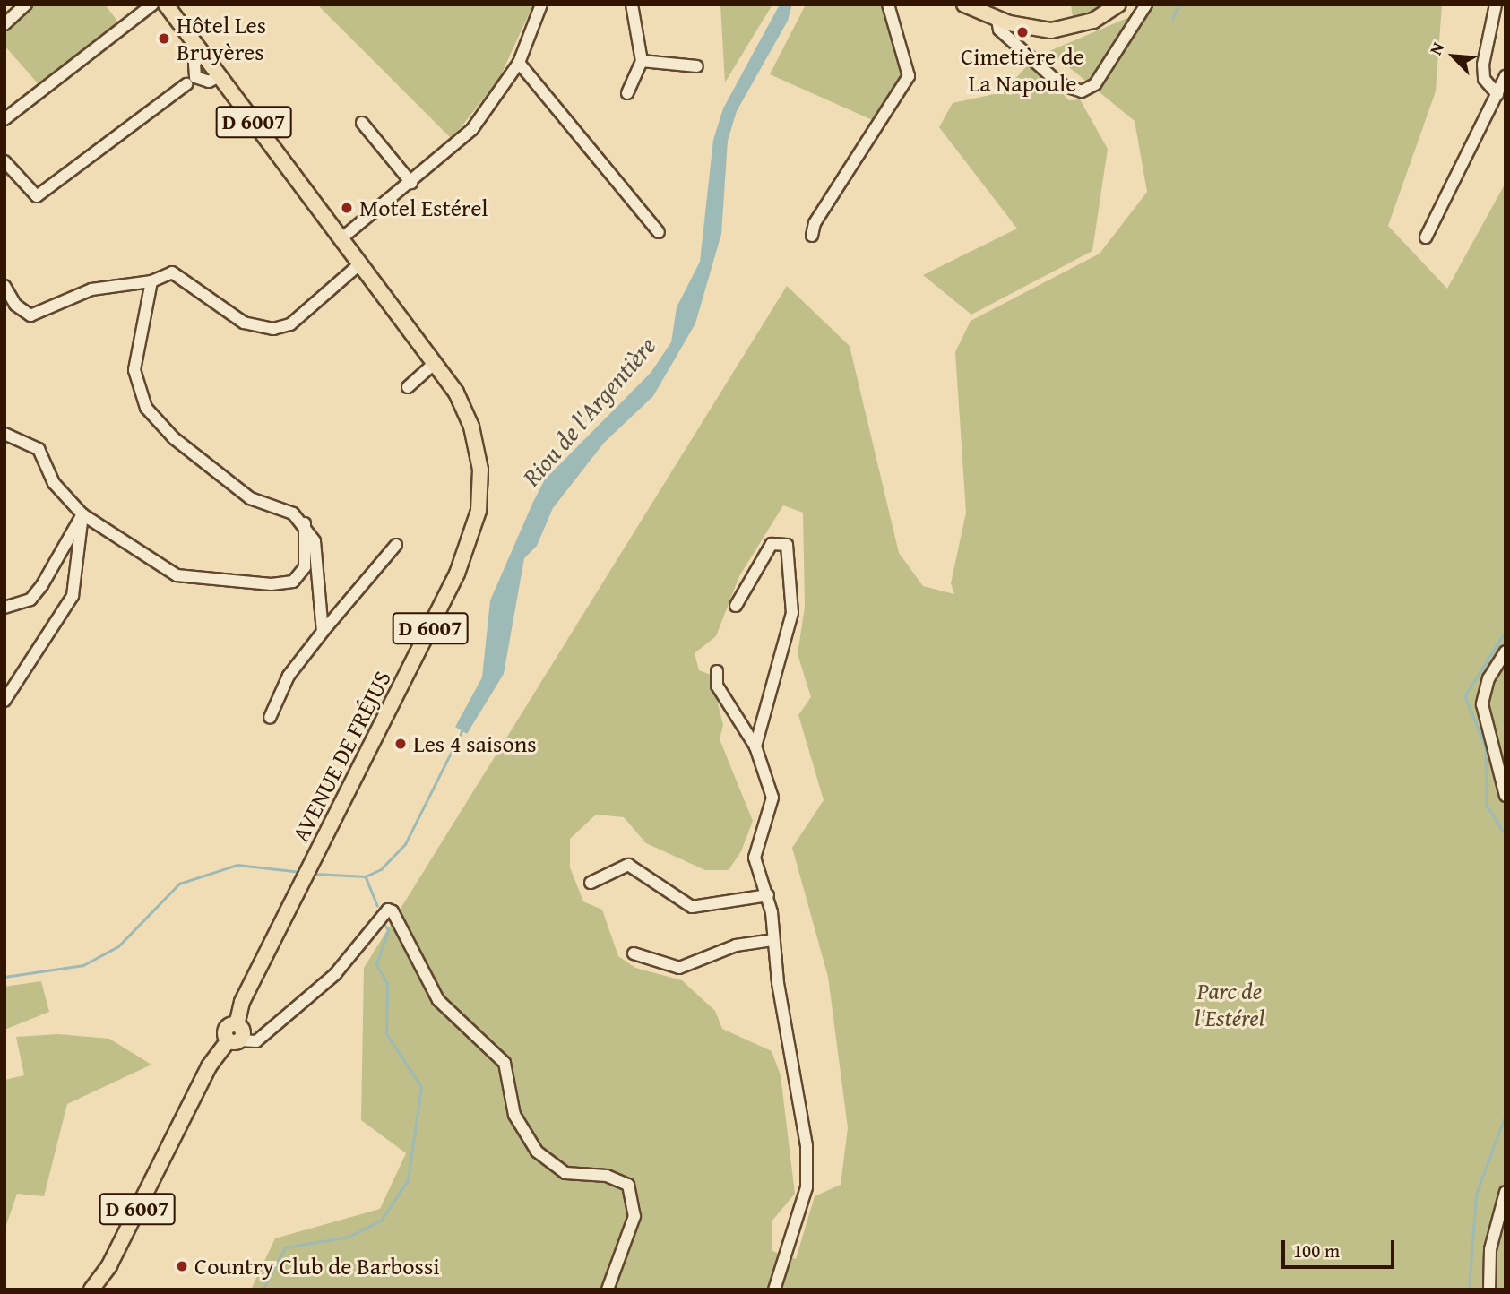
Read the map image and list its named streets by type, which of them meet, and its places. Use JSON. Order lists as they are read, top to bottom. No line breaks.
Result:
{"streets":{"main road":["D 6007","AVENUE DE FRÉJUS"]},"crossings":[["D 6007","AVENUE DE FRÉJUS"]],"water":["Riou de l'Argentière"],"parks":["Parc de l'Estérel"],"places":["Cimetière de La Napoule","Hôtel Les Bruyères","Motel Estérel","Les 4 saisons","Country Club de Barbossi"],"scale_bar":"100 m","north":"top left"}
